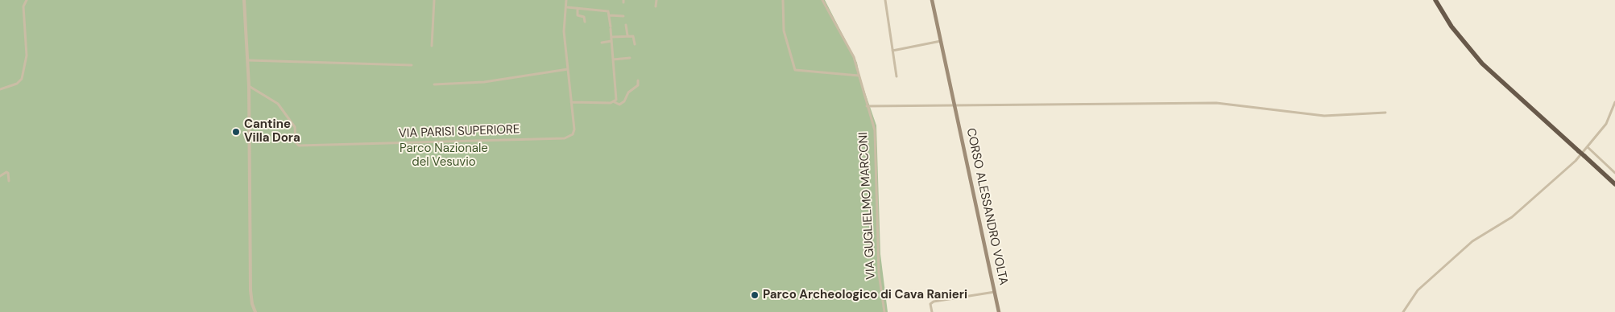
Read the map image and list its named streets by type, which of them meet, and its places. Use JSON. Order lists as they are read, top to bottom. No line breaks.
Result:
{"streets":{"main road":["CORSO ALESSANDRO VOLTA"],"street":["VIA PARISI SUPERIORE","VIA GUGLIELMO MARCONI"]},"parks":["Parco Nazionale del Vesuvio"],"places":["Cantine Villa Dora","Parco Archeologico di Cava Ranieri"]}
